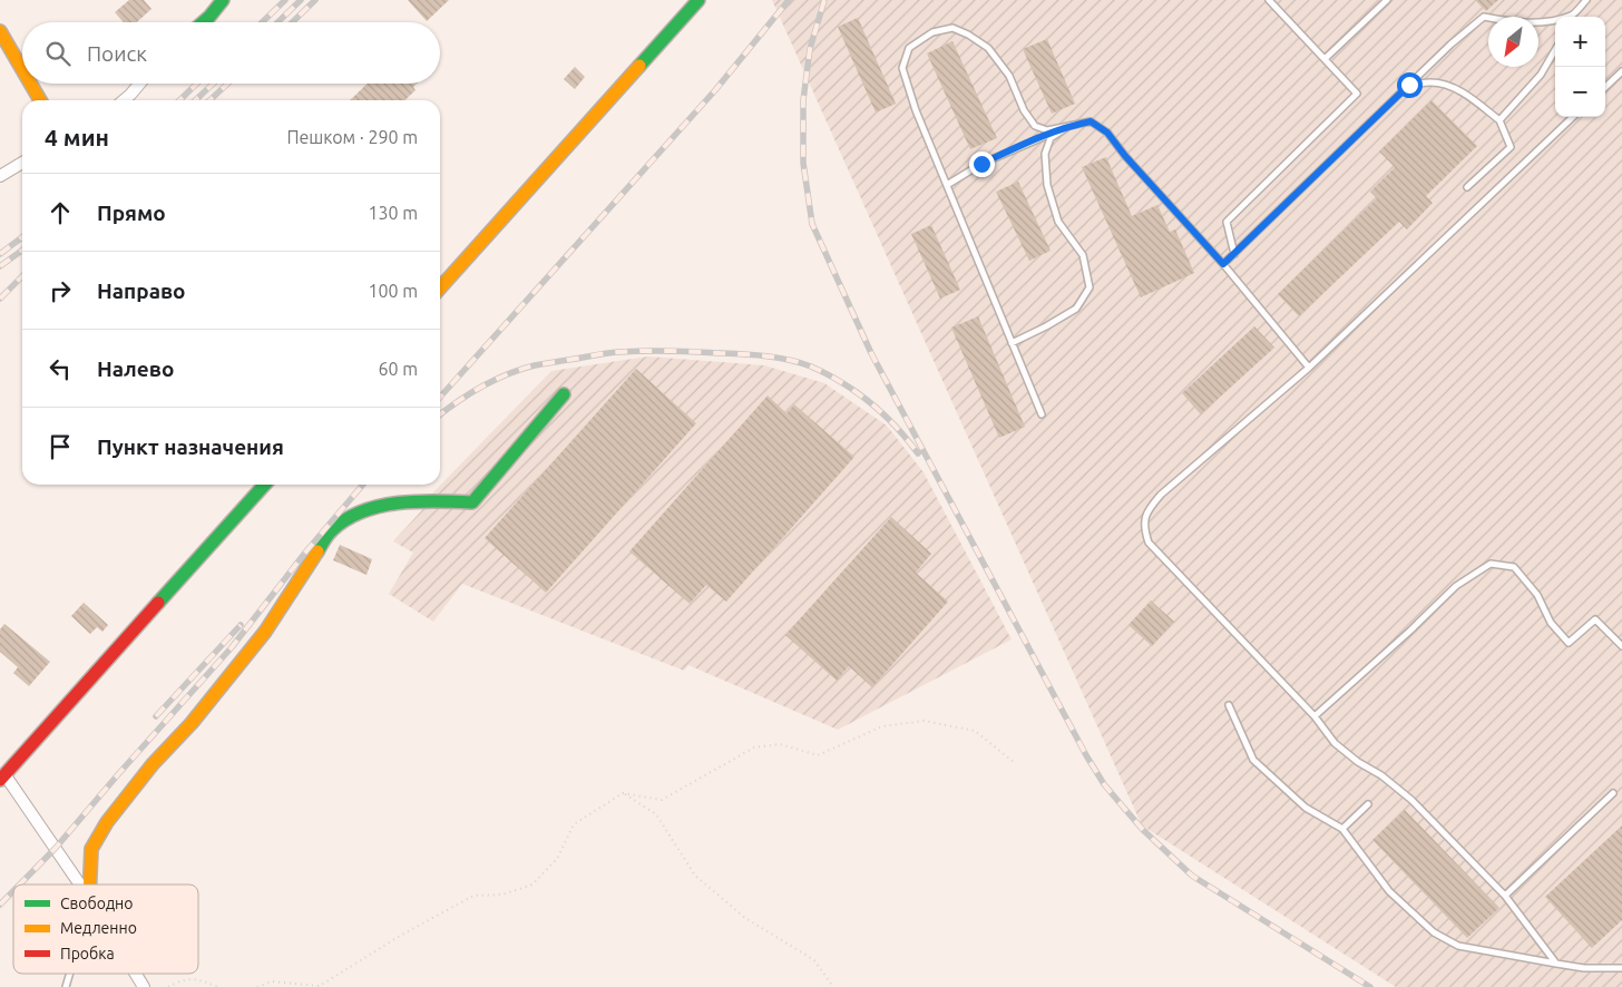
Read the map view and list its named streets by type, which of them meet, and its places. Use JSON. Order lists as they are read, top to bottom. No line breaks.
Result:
{"legend":["Свободно","Медленно","Пробка"],"north":"bottom left","page":{"map_buttons":["+","−"],"search":"Поиск","heading":["4 мин","Пешком · 290 m"],"list":[["Прямо","130 m"],["Направо","100 m"],["Налево","60 m"],"Пункт назначения"]}}
